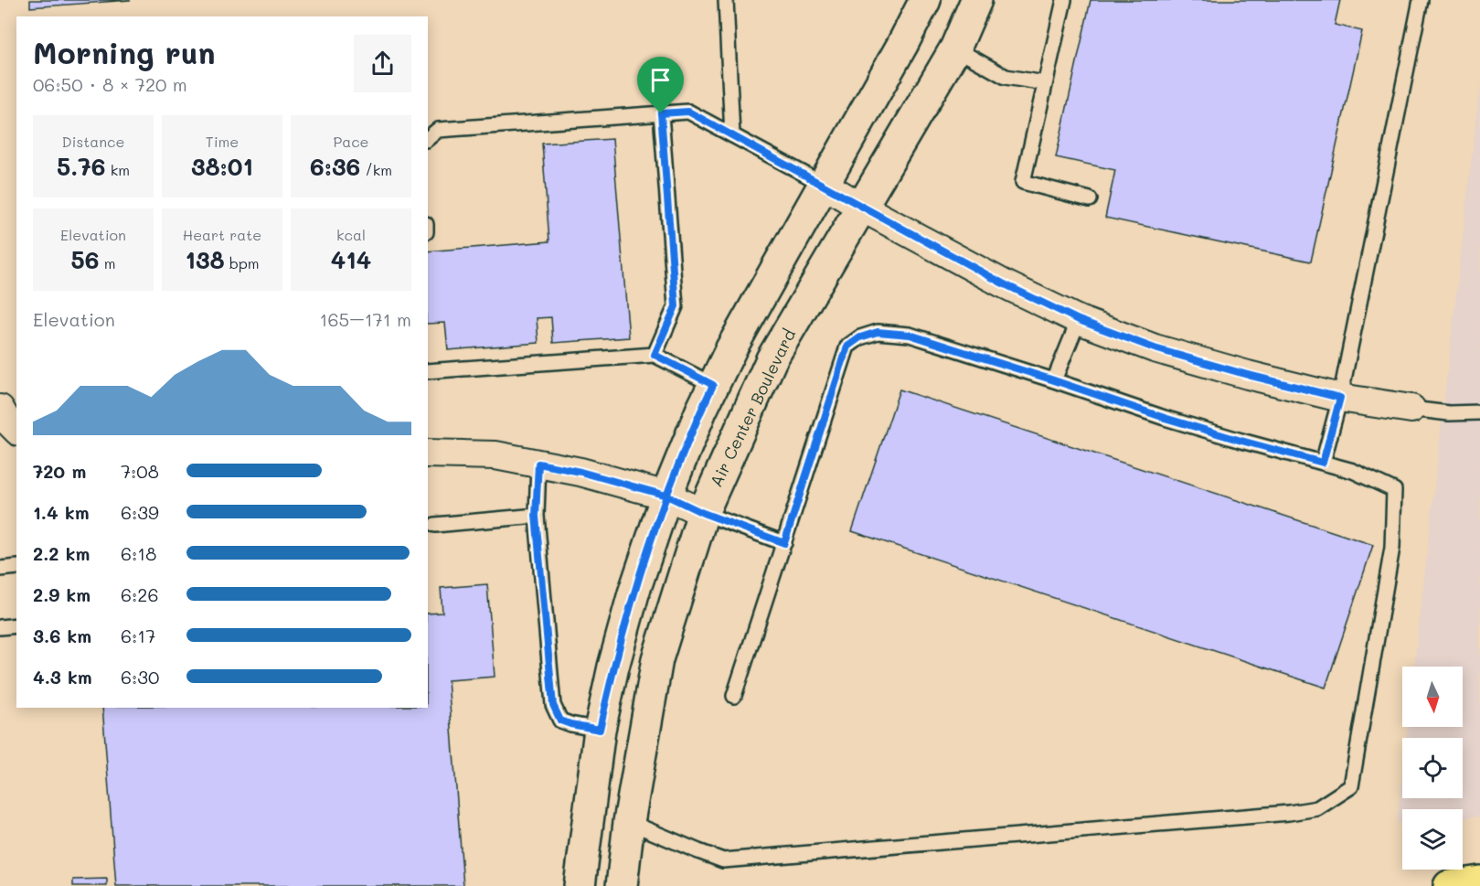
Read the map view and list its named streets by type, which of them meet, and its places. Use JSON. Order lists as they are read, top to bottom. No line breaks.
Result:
{"streets":{"street":["Air Center Boulevard"]},"north":"bottom","page":{"heading":["Morning run","06:50 · 8 × 720 m"],"stats":[["Distance","5.76 km"],["Time","38:01"],["Pace","6:36 /km"],["Elevation","56 m"],["Heart rate","138 bpm"],["kcal","414"]],"chart":["Elevation","165–171 m"],"list":[{"name":"720 m","note":"7:08"},{"name":"1.4 km","note":"6:39"},{"name":"2.2 km","note":"6:18"},{"name":"2.9 km","note":"6:26"},{"name":"3.6 km","note":"6:17"},{"name":"4.3 km","note":"6:30"}]}}
